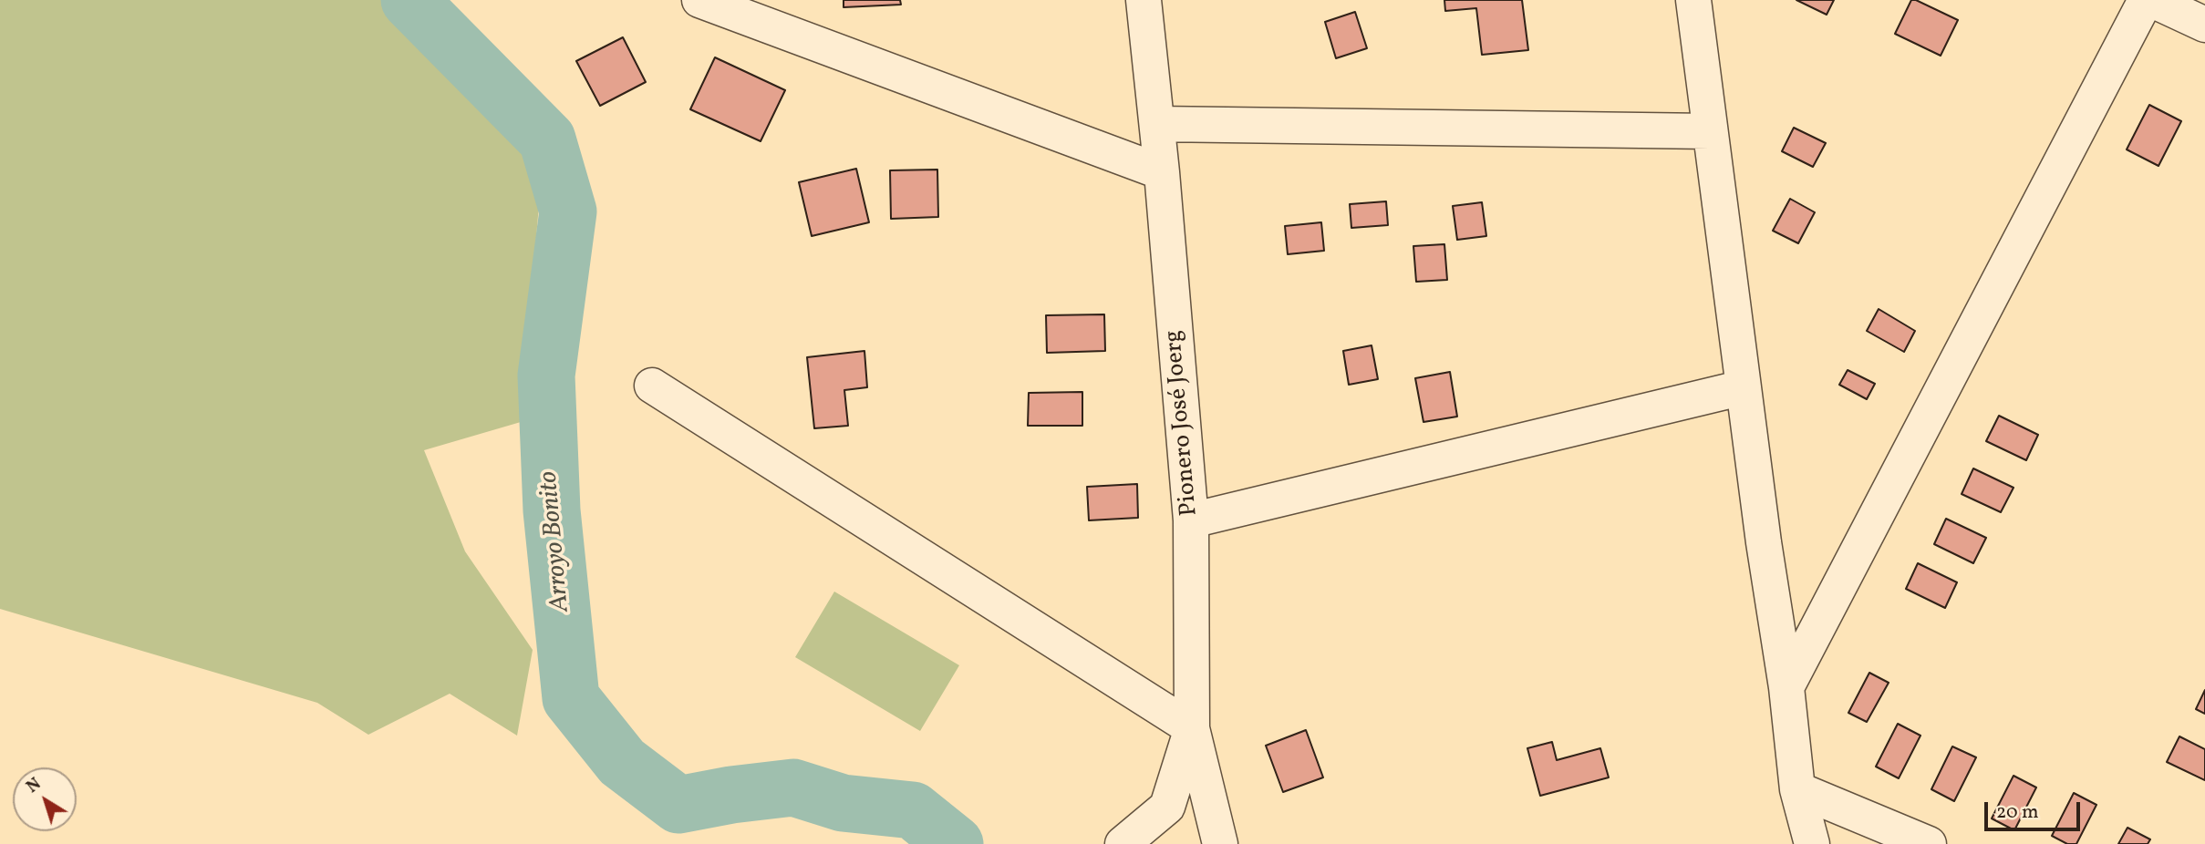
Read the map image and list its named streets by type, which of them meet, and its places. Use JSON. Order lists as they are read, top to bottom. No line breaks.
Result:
{"streets":{"street":["Pionero José Joerg"]},"water":["Arroyo Bonito"],"scale_bar":"20 m","north":"top left"}
